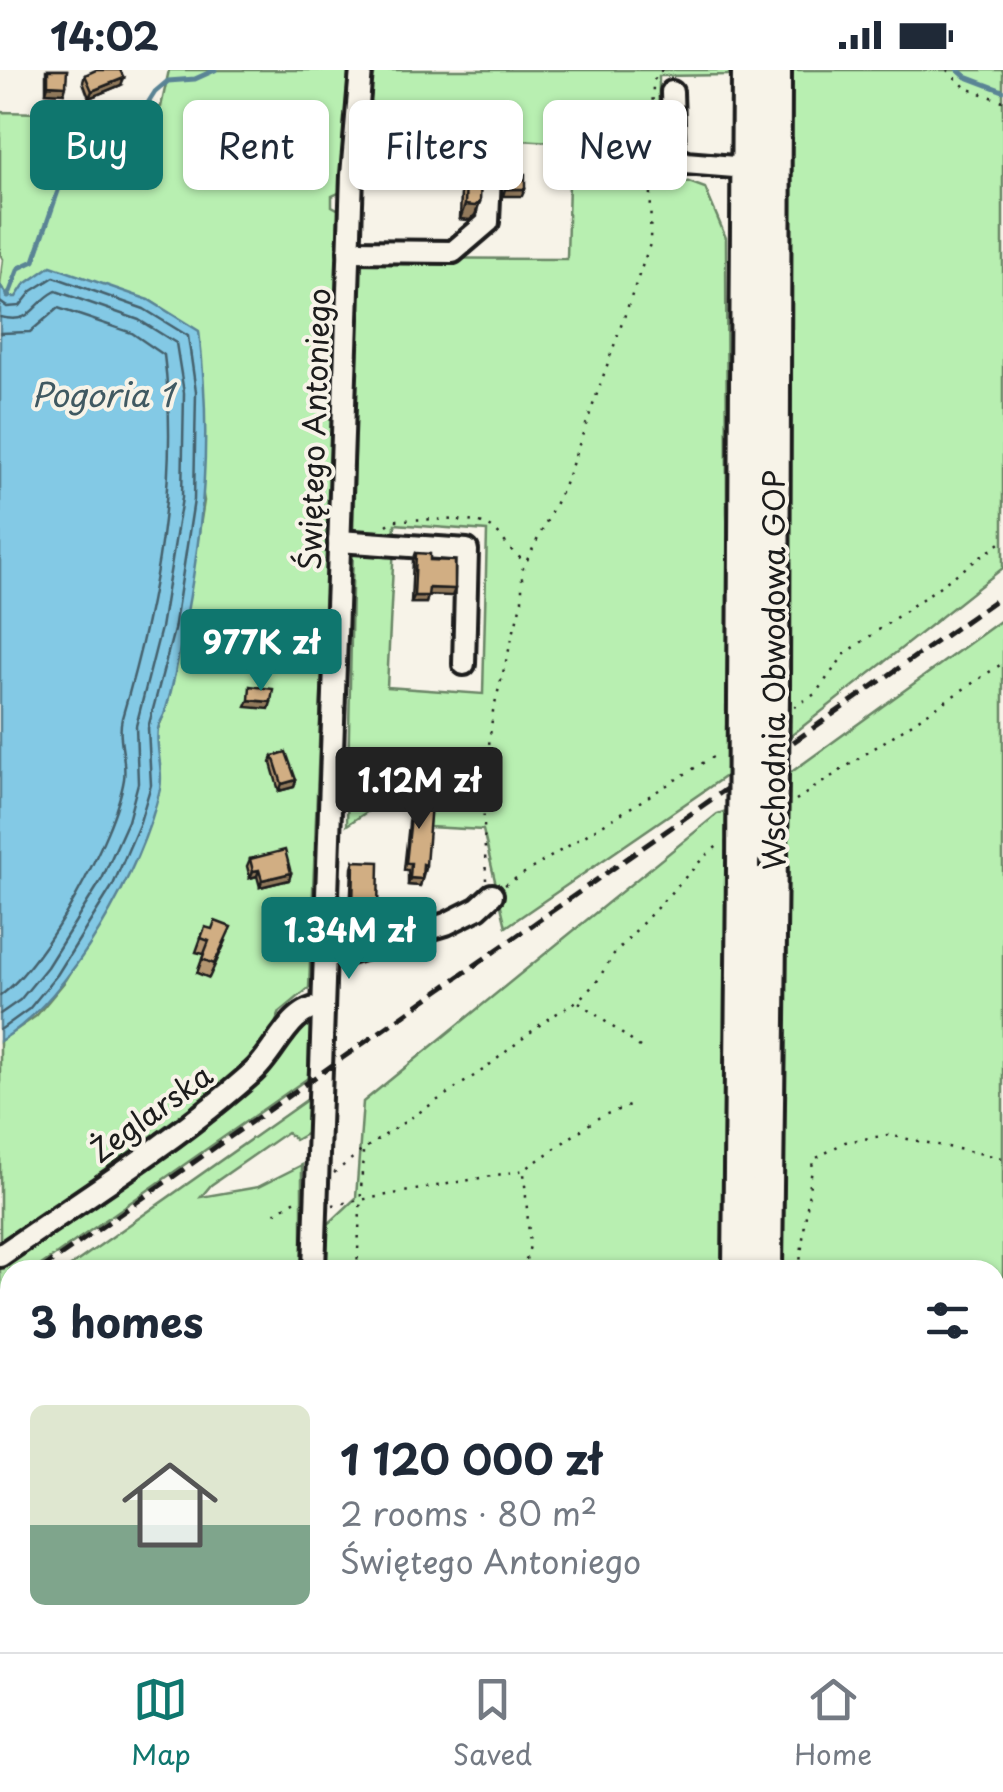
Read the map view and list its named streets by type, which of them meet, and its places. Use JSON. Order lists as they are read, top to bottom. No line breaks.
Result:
{"streets":{"highway":["Wschodnia Obwodowa GOP"],"street":["Świętego Antoniego","Żeglarska"]},"crossings":[["Świętego Antoniego","Żeglarska"]],"water":["Pogoria 1"],"page":{"status":"14:02","chip":["Buy","Rent","Filters","New"],"price":["977K zł","1.12M zł","1.34M zł"],"heading":"3 homes","list":[{"name":"1 120 000 zł","note":"2 rooms · 80 m² · Świętego Antoniego"}],"tabs":["Map","Saved","Home"]}}
